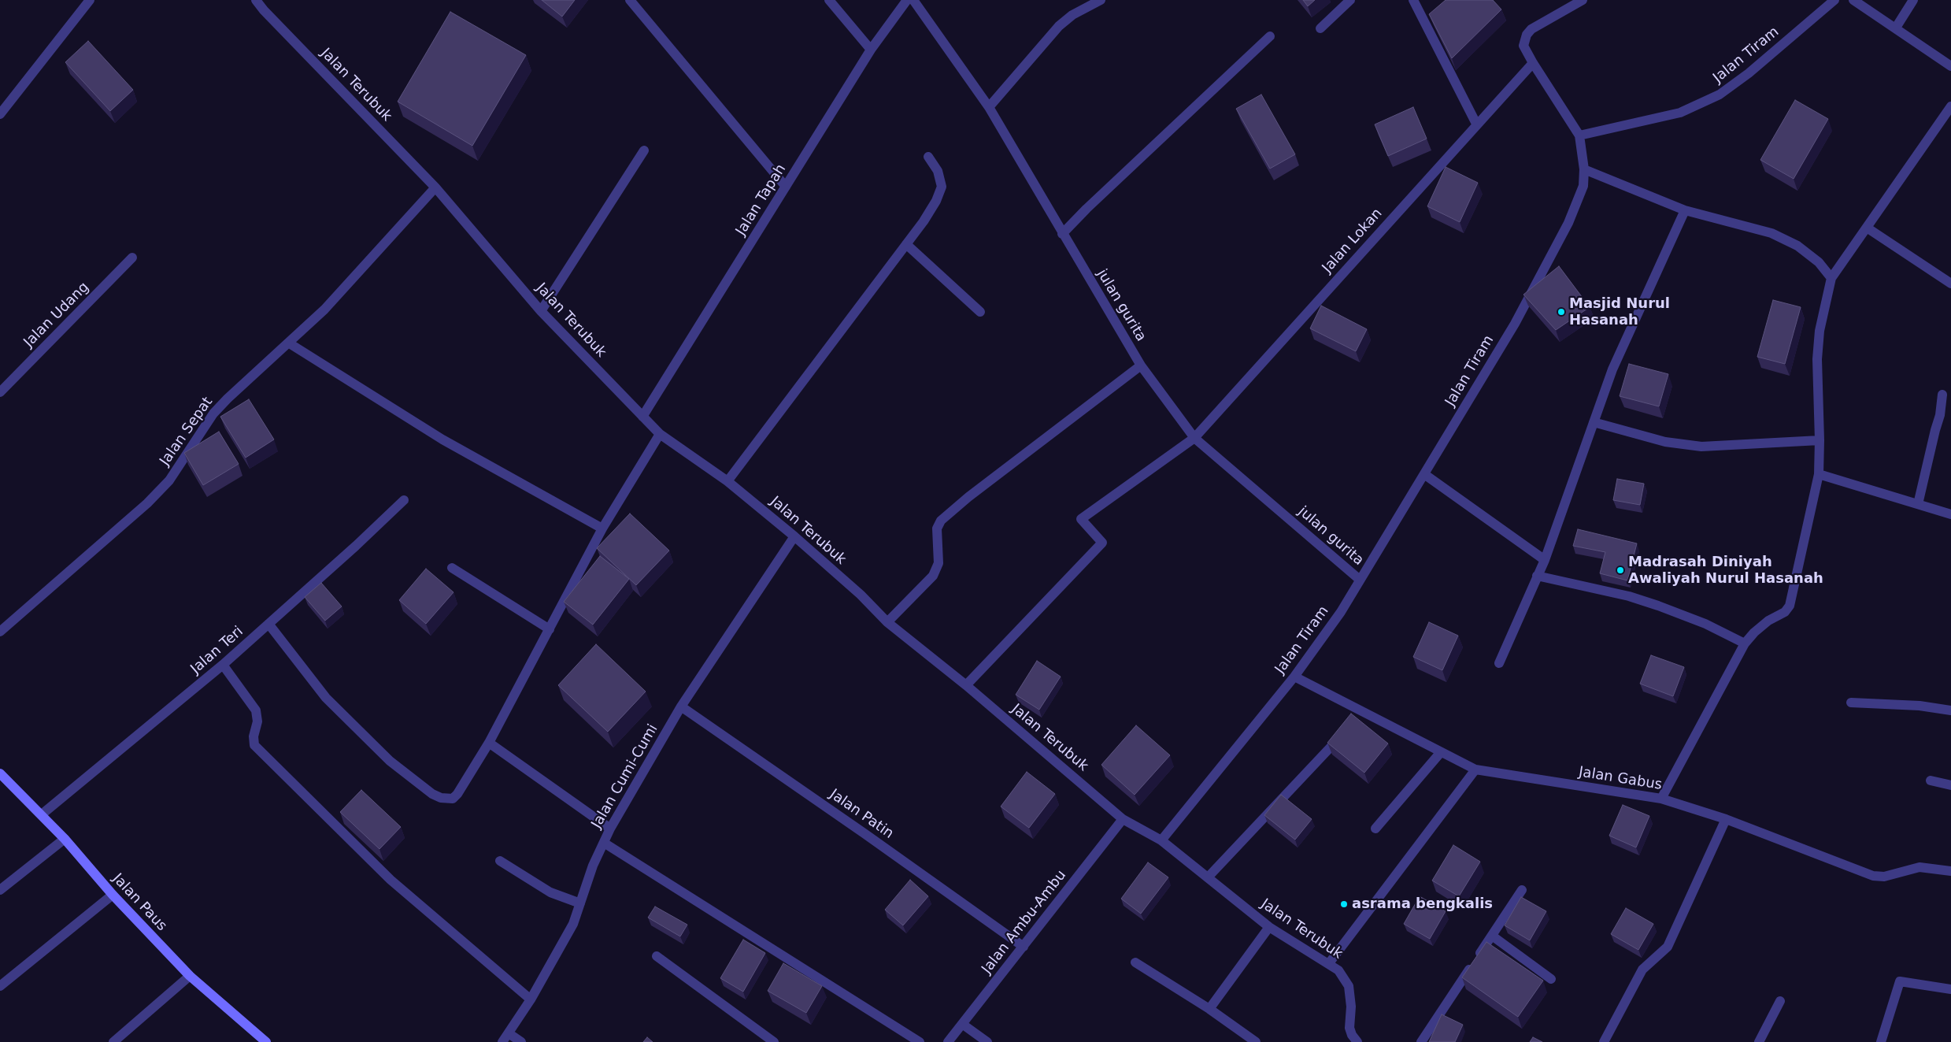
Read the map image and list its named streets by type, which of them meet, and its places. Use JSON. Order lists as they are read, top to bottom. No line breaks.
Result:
{"streets":{"main road":["Jalan Paus"],"street":["Jalan Tiram","Jalan Terubuk","Jalan Tapah","Jalan Lokan","julan gurita","Jalan Udang","Jalan Sepat","Jalan Teri","Jalan Cumi-Cumi","Jalan Gabus","Jalan Patin","Jalan Ambu-Ambu"]},"crossings":[["Jalan Tiram","Jalan Terubuk"],["Jalan Tiram","julan gurita"],["Jalan Tiram","Jalan Gabus"],["Jalan Terubuk","Jalan Tapah"],["Jalan Terubuk","Jalan Lokan"],["Jalan Terubuk","Jalan Sepat"],["Jalan Terubuk","Jalan Cumi-Cumi"],["Jalan Terubuk","Jalan Ambu-Ambu"],["Jalan Lokan","julan gurita"],["Jalan Teri","Jalan Paus"],["Jalan Cumi-Cumi","Jalan Patin"],["Jalan Patin","Jalan Ambu-Ambu"]],"places":["Masjid Nurul Hasanah","Madrasah Diniyah Awaliyah Nurul Hasanah","asrama bengkalis"]}
